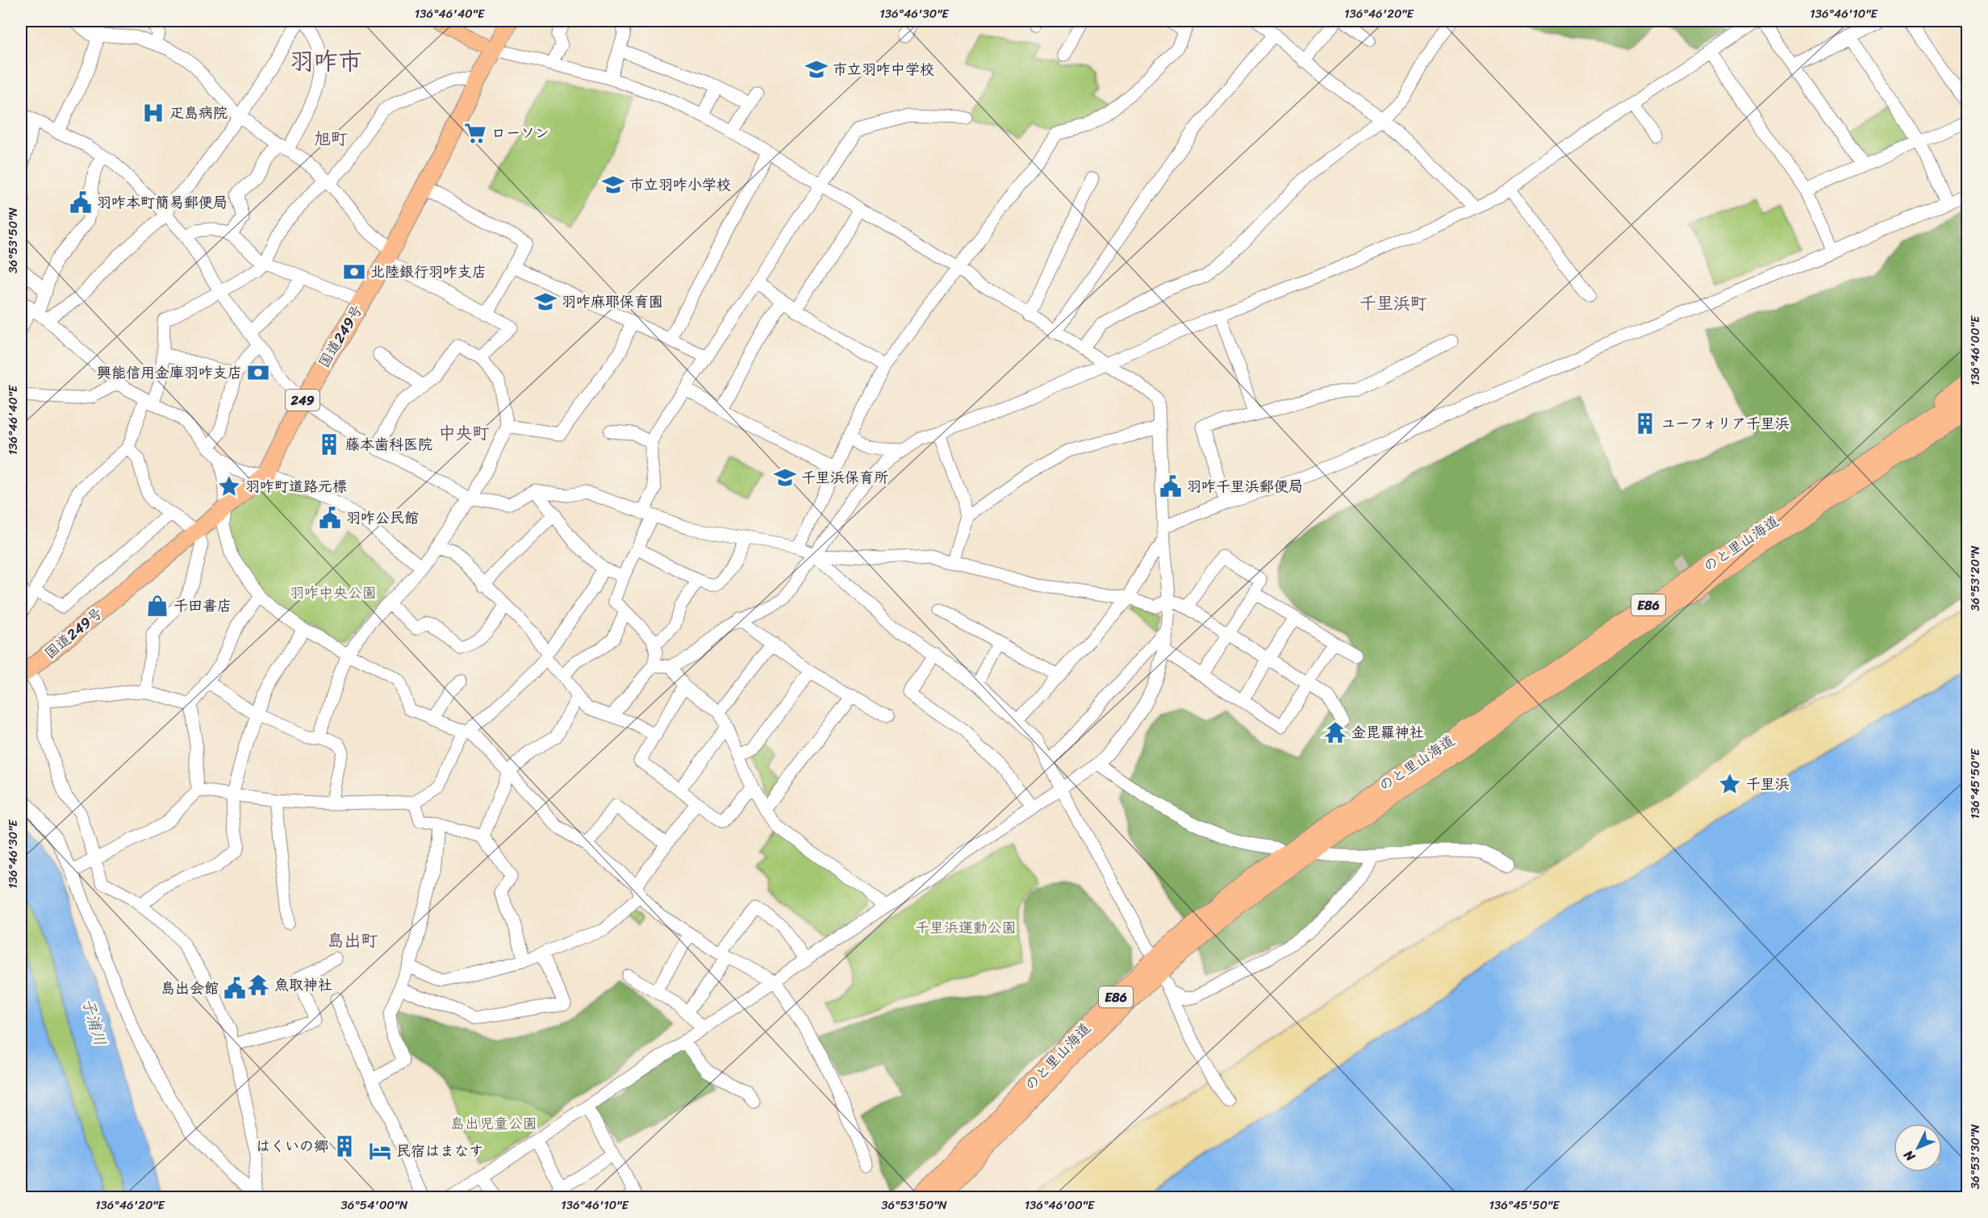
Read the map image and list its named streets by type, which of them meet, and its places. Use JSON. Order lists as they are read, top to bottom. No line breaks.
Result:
{"streets":{"highway":["国道249号","249","のと里山海道","E86"]},"districts":["羽咋市","旭町","千里浜町","中央町","島出町"],"water":["子浦川"],"parks":["羽咋中央公園","千里浜運動公園","島出児童公園"],"places":{"school or university":["市立羽咋中学校","市立羽咋小学校","羽咋麻耶保育園","千里浜保育所"],"hospital":["疋島病院"],"supermarket":["ローソン"],"public building":["羽咋本町簡易郵便局","羽咋千里浜郵便局","羽咋公民館","島出会館"],"bank":["北陸銀行羽咋支店","興能信用金庫羽咋支店"],"building":["ユーフォリア千里浜","藤本歯科医院","はくいの郷"],"place":["羽咋町道路元標","千里浜"],"shop":["千田書店"],"temple":["金毘羅神社","魚取神社"],"hotel":["民宿はまなす"]},"north":"bottom left","coordinates":["136°46'40\"E","136°46'30\"E","136°46'20\"E","136°46'10\"E","36°53'50\"N","136°46'00\"E","36°53'20\"N","136°45'50\"E","36°53'30\"N","36°54'00\"N"]}
